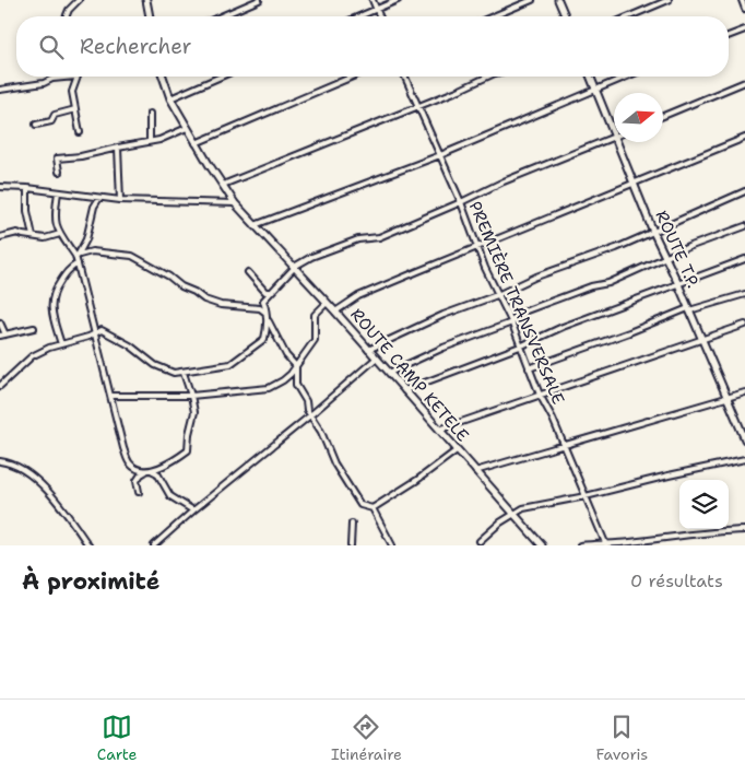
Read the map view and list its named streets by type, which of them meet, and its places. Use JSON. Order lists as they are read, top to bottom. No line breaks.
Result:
{"streets":{"street":["ROUTE T.P.","PREMIÈRE TRANSVERSALE","ROUTE CAMP KETELE"]},"north":"right","page":{"search":"Rechercher","heading":["À proximité","0 résultats"],"nav":["Carte","Itinéraire","Favoris"]}}
